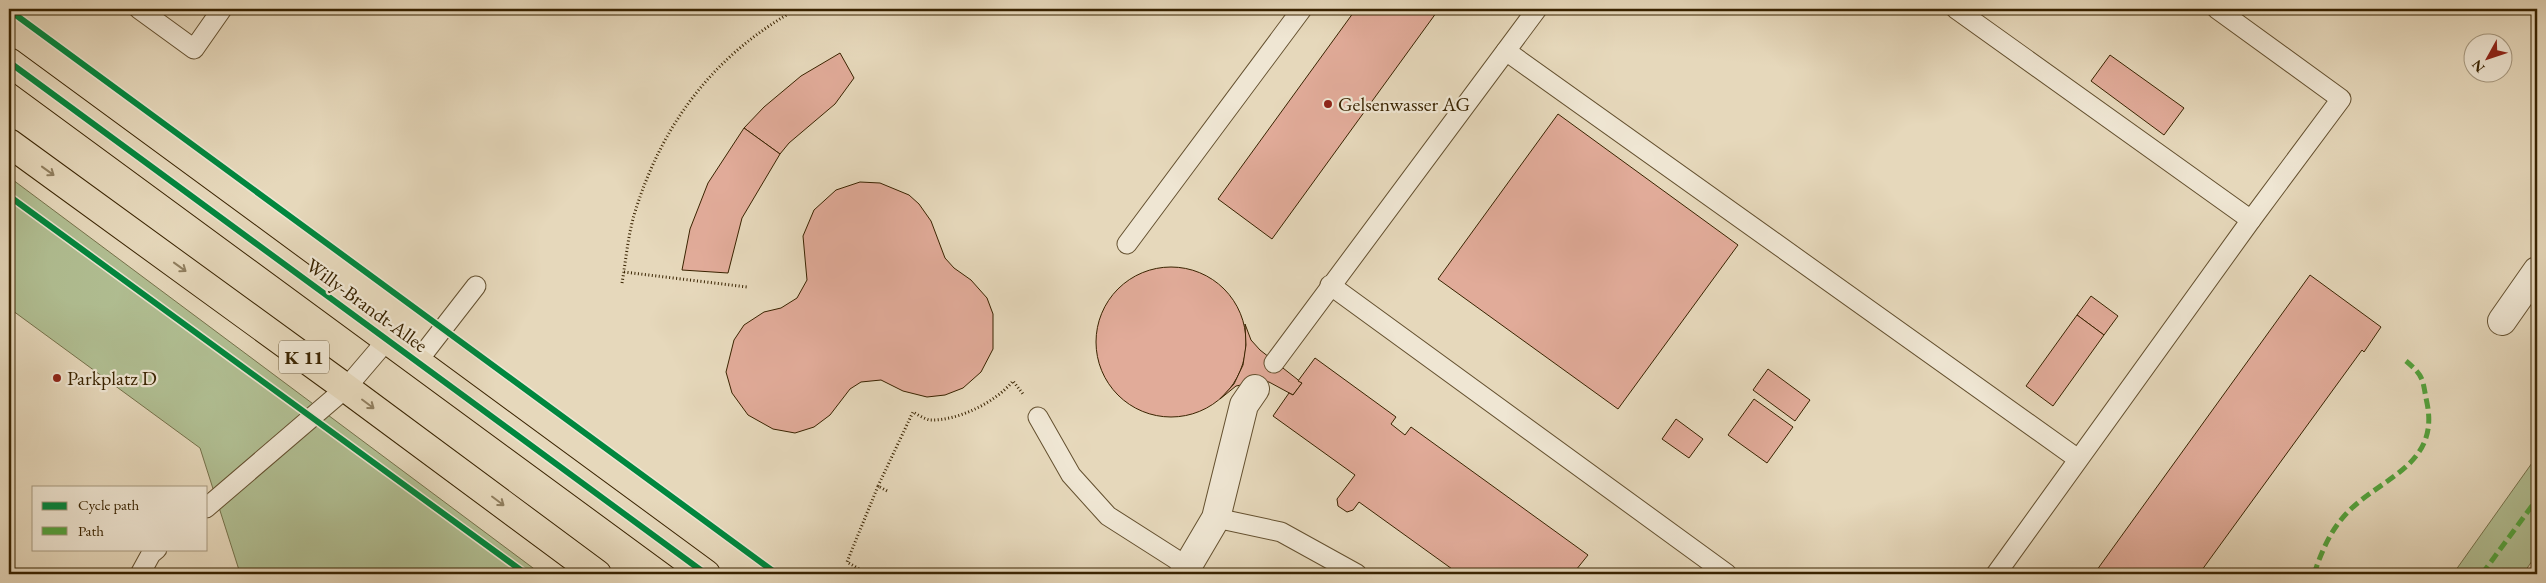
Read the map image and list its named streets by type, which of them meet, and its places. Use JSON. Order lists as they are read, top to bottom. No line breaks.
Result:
{"streets":{"main road":["Willy-Brandt-Allee","K 11"]},"places":["Gelsenwasser AG","Parkplatz D"],"legend":["Cycle path","Path"],"north":"bottom left"}
